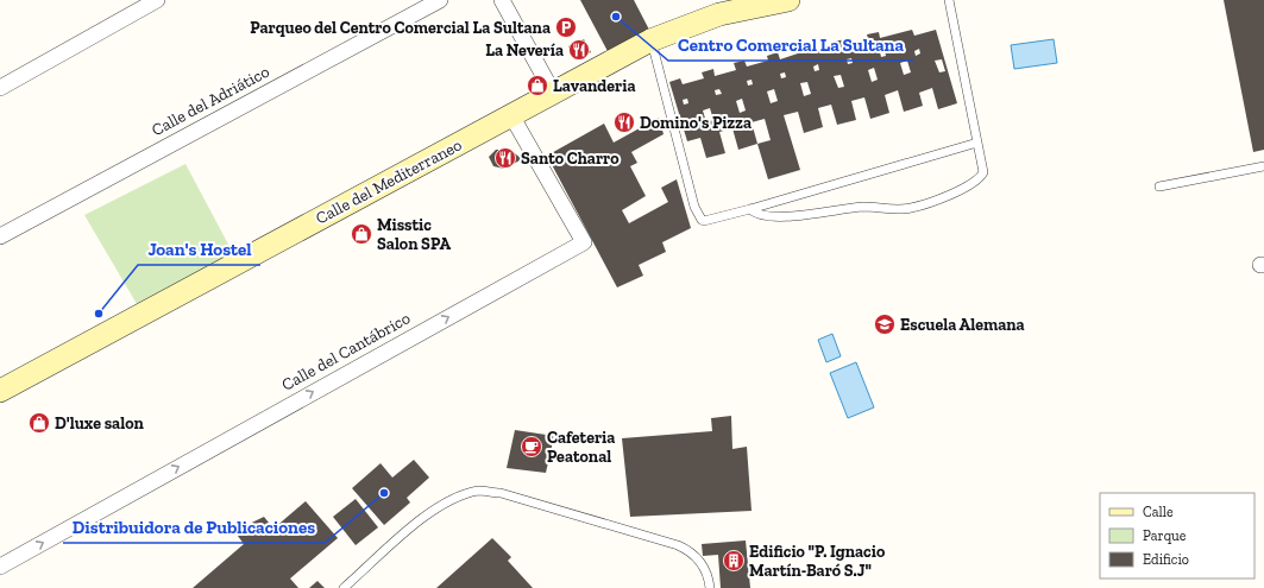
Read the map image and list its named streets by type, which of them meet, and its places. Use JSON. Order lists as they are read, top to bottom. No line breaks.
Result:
{"streets":{"street":["Calle del Adriático","Calle del Mediterraneo","Calle del Cantábrico"]},"crossings":[["Calle del Mediterraneo","Calle del Cantábrico"]],"one_way":["Calle del Cantábrico"],"places":{"other":["Centro Comercial La Sultana","Joan's Hostel","Distribuidora de Publicaciones"],"parking":["Parqueo del Centro Comercial La Sultana"],"restaurant":["La Nevería","Domino's Pizza","Santo Charro"],"shop":["Lavanderia","Misstic Salon SPA","D'luxe salon"],"school or university":["Escuela Alemana"],"cafe":["Cafeteria Peatonal"],"building":["Edificio \"P. Ignacio Martín-Baró S.J\""]},"legend":["Calle","Parque","Edificio"]}
